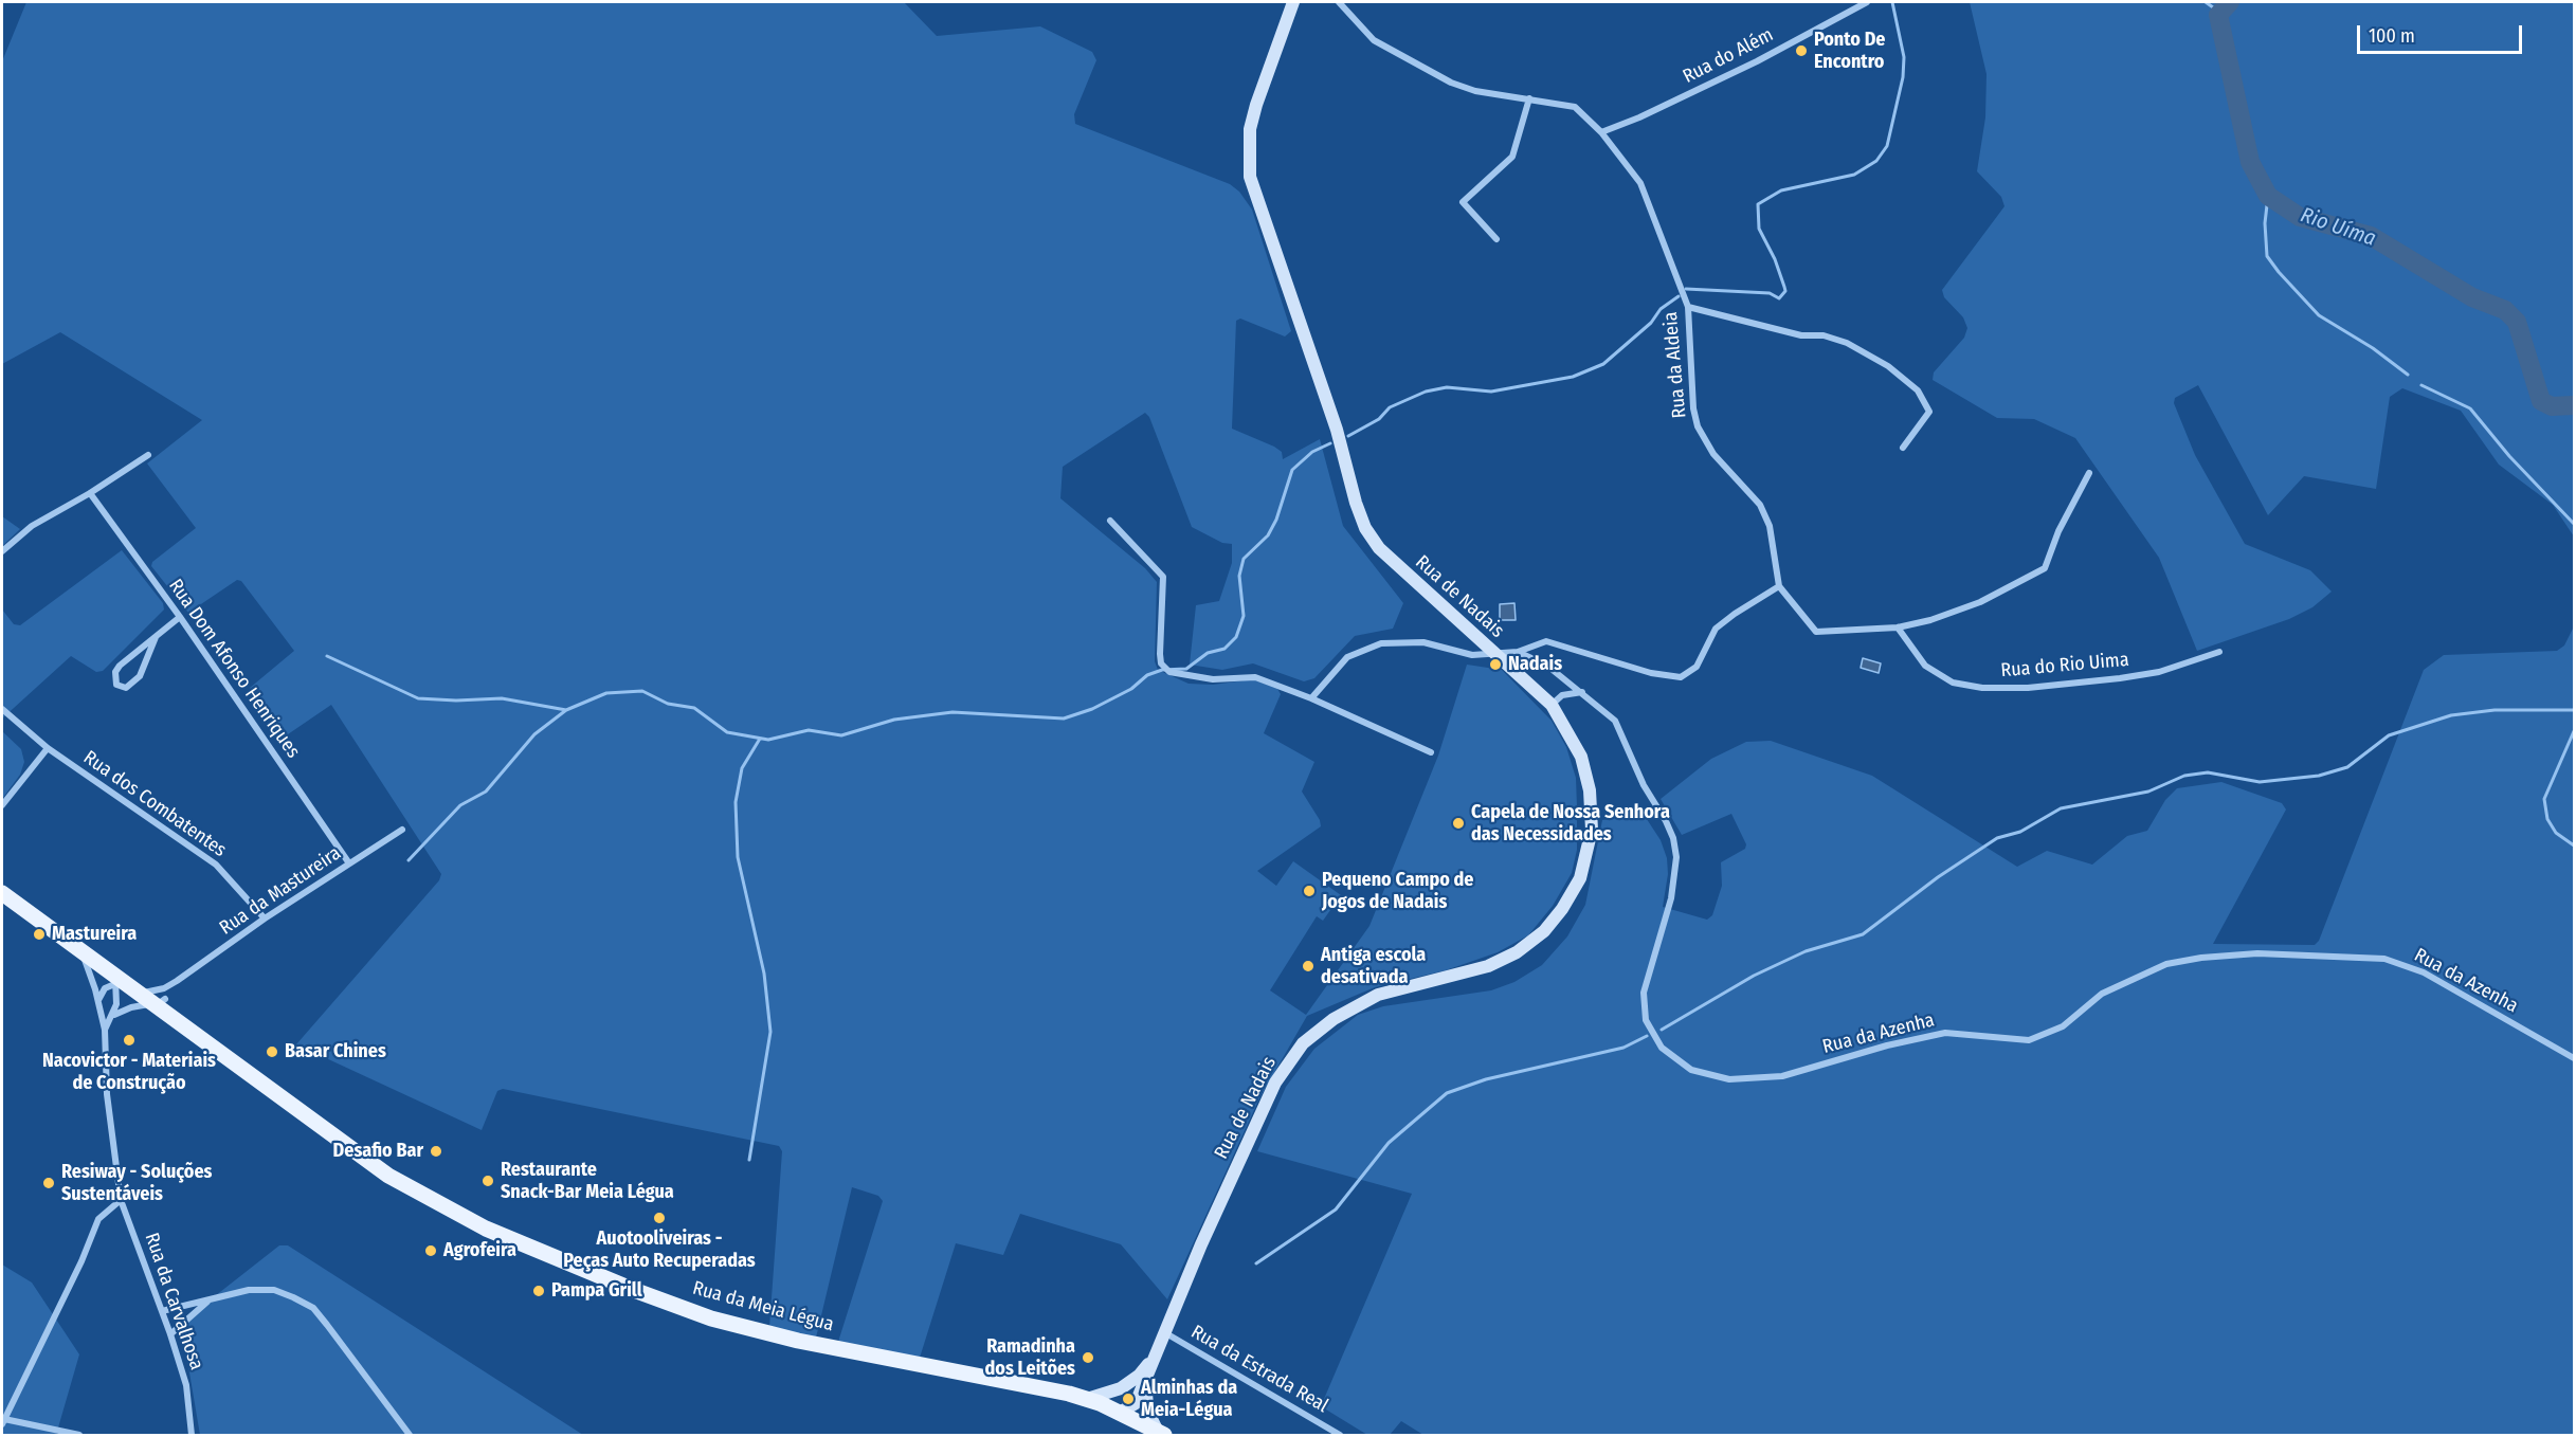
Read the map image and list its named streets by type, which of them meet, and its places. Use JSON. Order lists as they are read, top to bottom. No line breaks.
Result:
{"streets":{"main road":["Rua da Meia Légua"],"street":["Rua do Além","Rua da Aldeia","Rua de Nadais","Rua do Rio Uima","Rua Dom Afonso Henriques","Rua dos Combatentes","Rua da Mastureira","Rua da Azenha","Rua da Carvalhosa","Rua da Estrada Real"]},"crossings":[["Rua do Além","Rua da Aldeia"],["Rua de Nadais","Rua da Meia Légua"],["Rua de Nadais","Rua da Estrada Real"],["Rua Dom Afonso Henriques","Rua da Mastureira"],["Rua dos Combatentes","Rua da Mastureira"],["Rua da Mastureira","Rua da Meia Légua"],["Rua da Carvalhosa","Rua da Meia Légua"]],"water":["Rio Uíma"],"places":["Ponto De Encontro","Nadais","Capela de Nossa Senhora das Necessidades","Pequeno Campo de Jogos de Nadais","Mastureira","Antiga escola desativada","Nacovictor - Materiais de Construção","Basar Chines","Desafio Bar","Restaurante Snack-Bar Meia Légua","Resiway - Soluções Sustentáveis","Auotooliveiras - Peças Auto Recuperadas","Agrofeira","Pampa Grill","Ramadinha dos Leitões","Alminhas da Meia-Légua"],"scale_bar":"100 m"}
